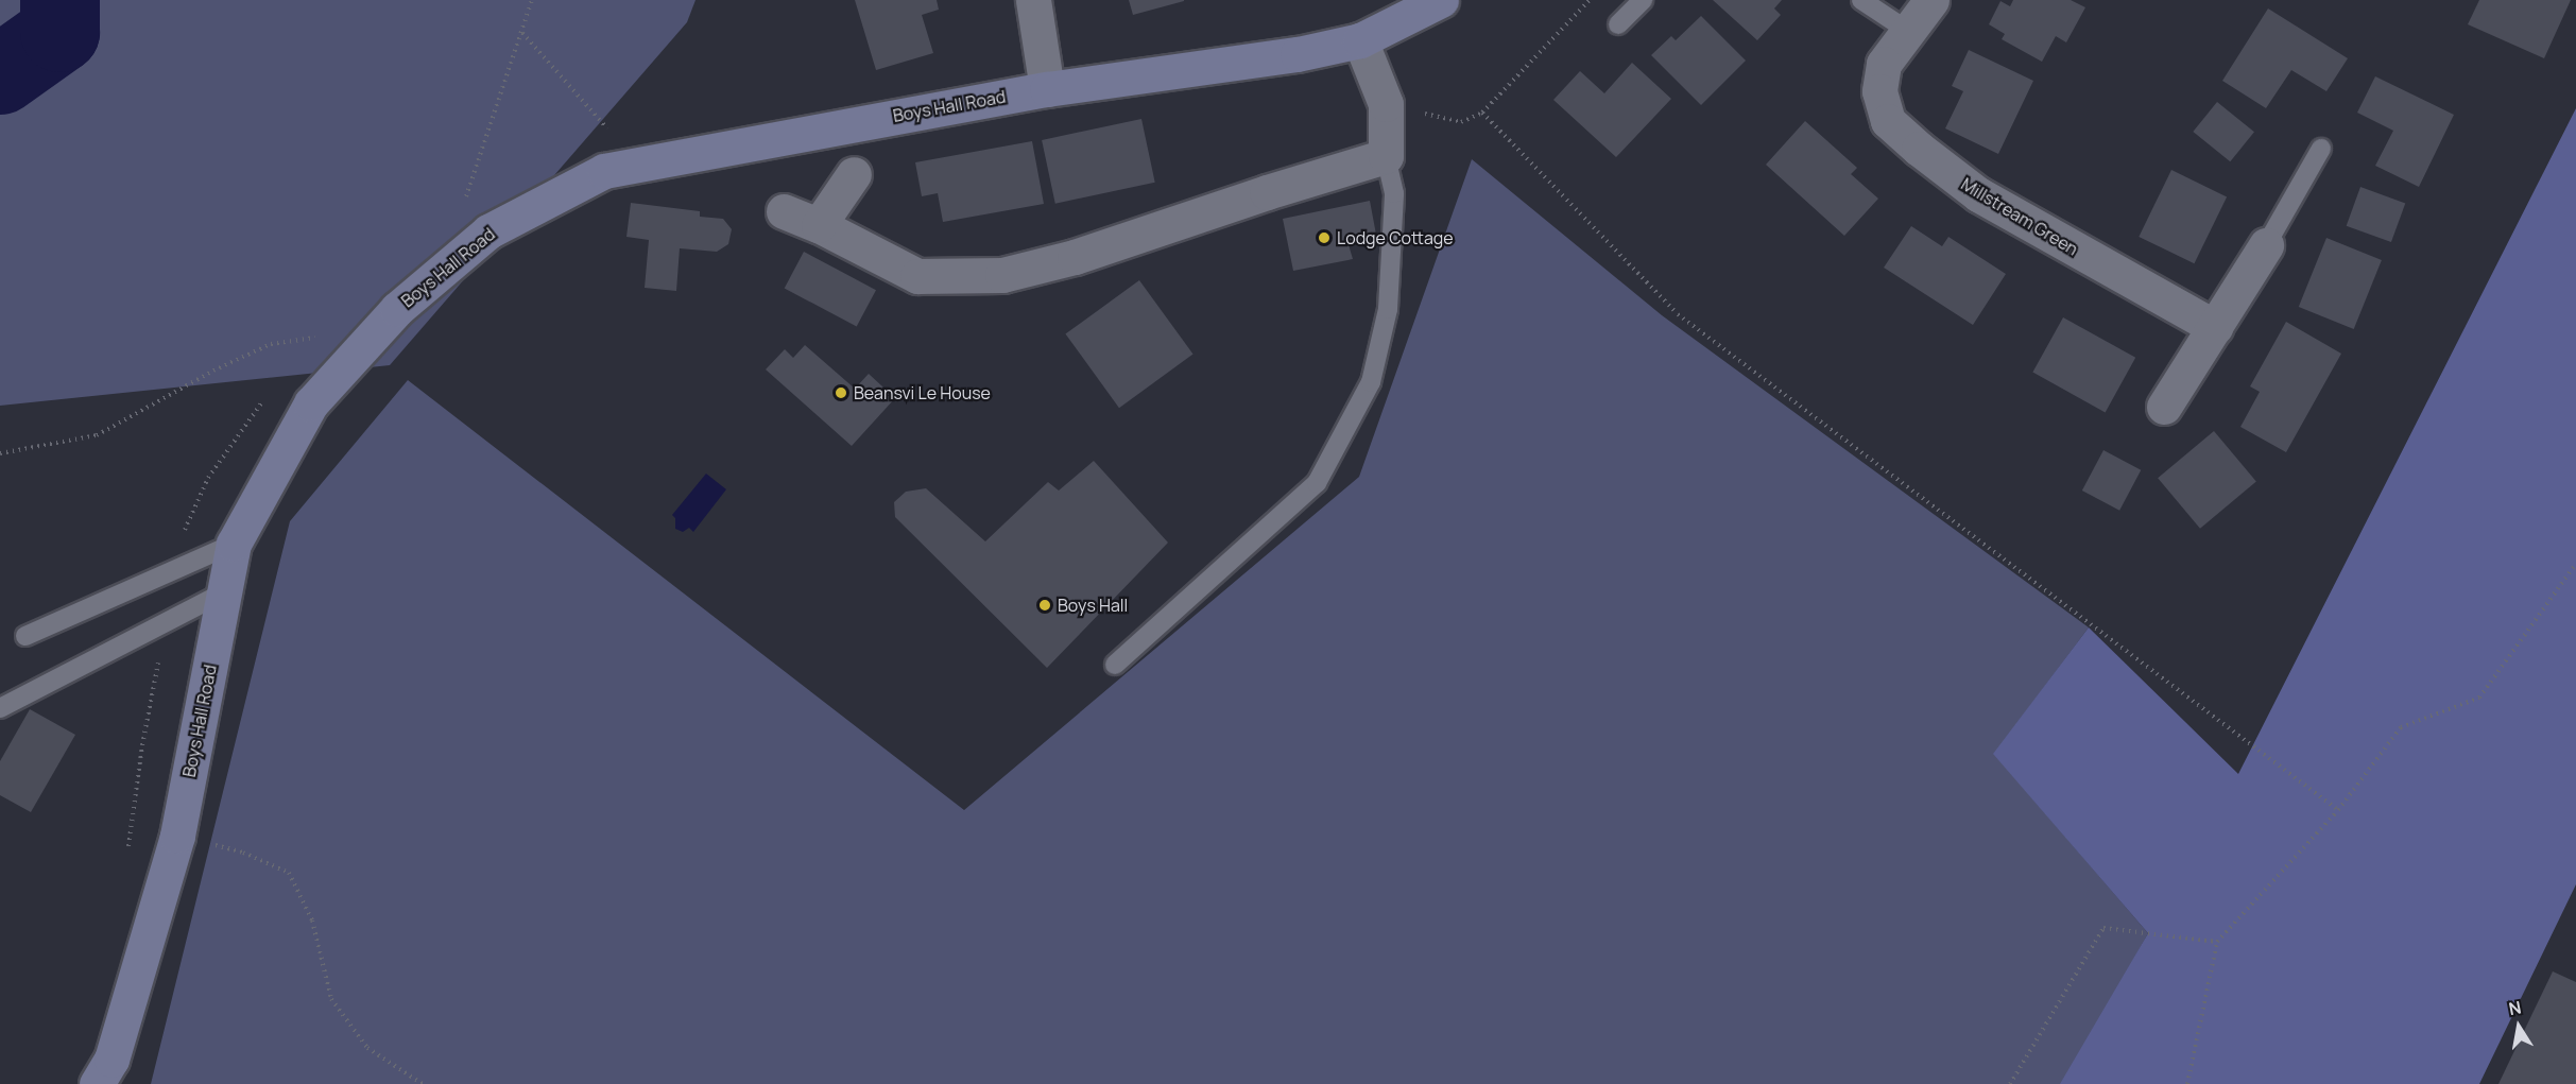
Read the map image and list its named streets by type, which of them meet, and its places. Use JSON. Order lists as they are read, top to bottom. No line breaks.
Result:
{"streets":{"street":["Boys Hall Road","Millstream Green"]},"places":["Lodge Cottage","Beansvi Le House","Boys Hall"],"north":"top"}
